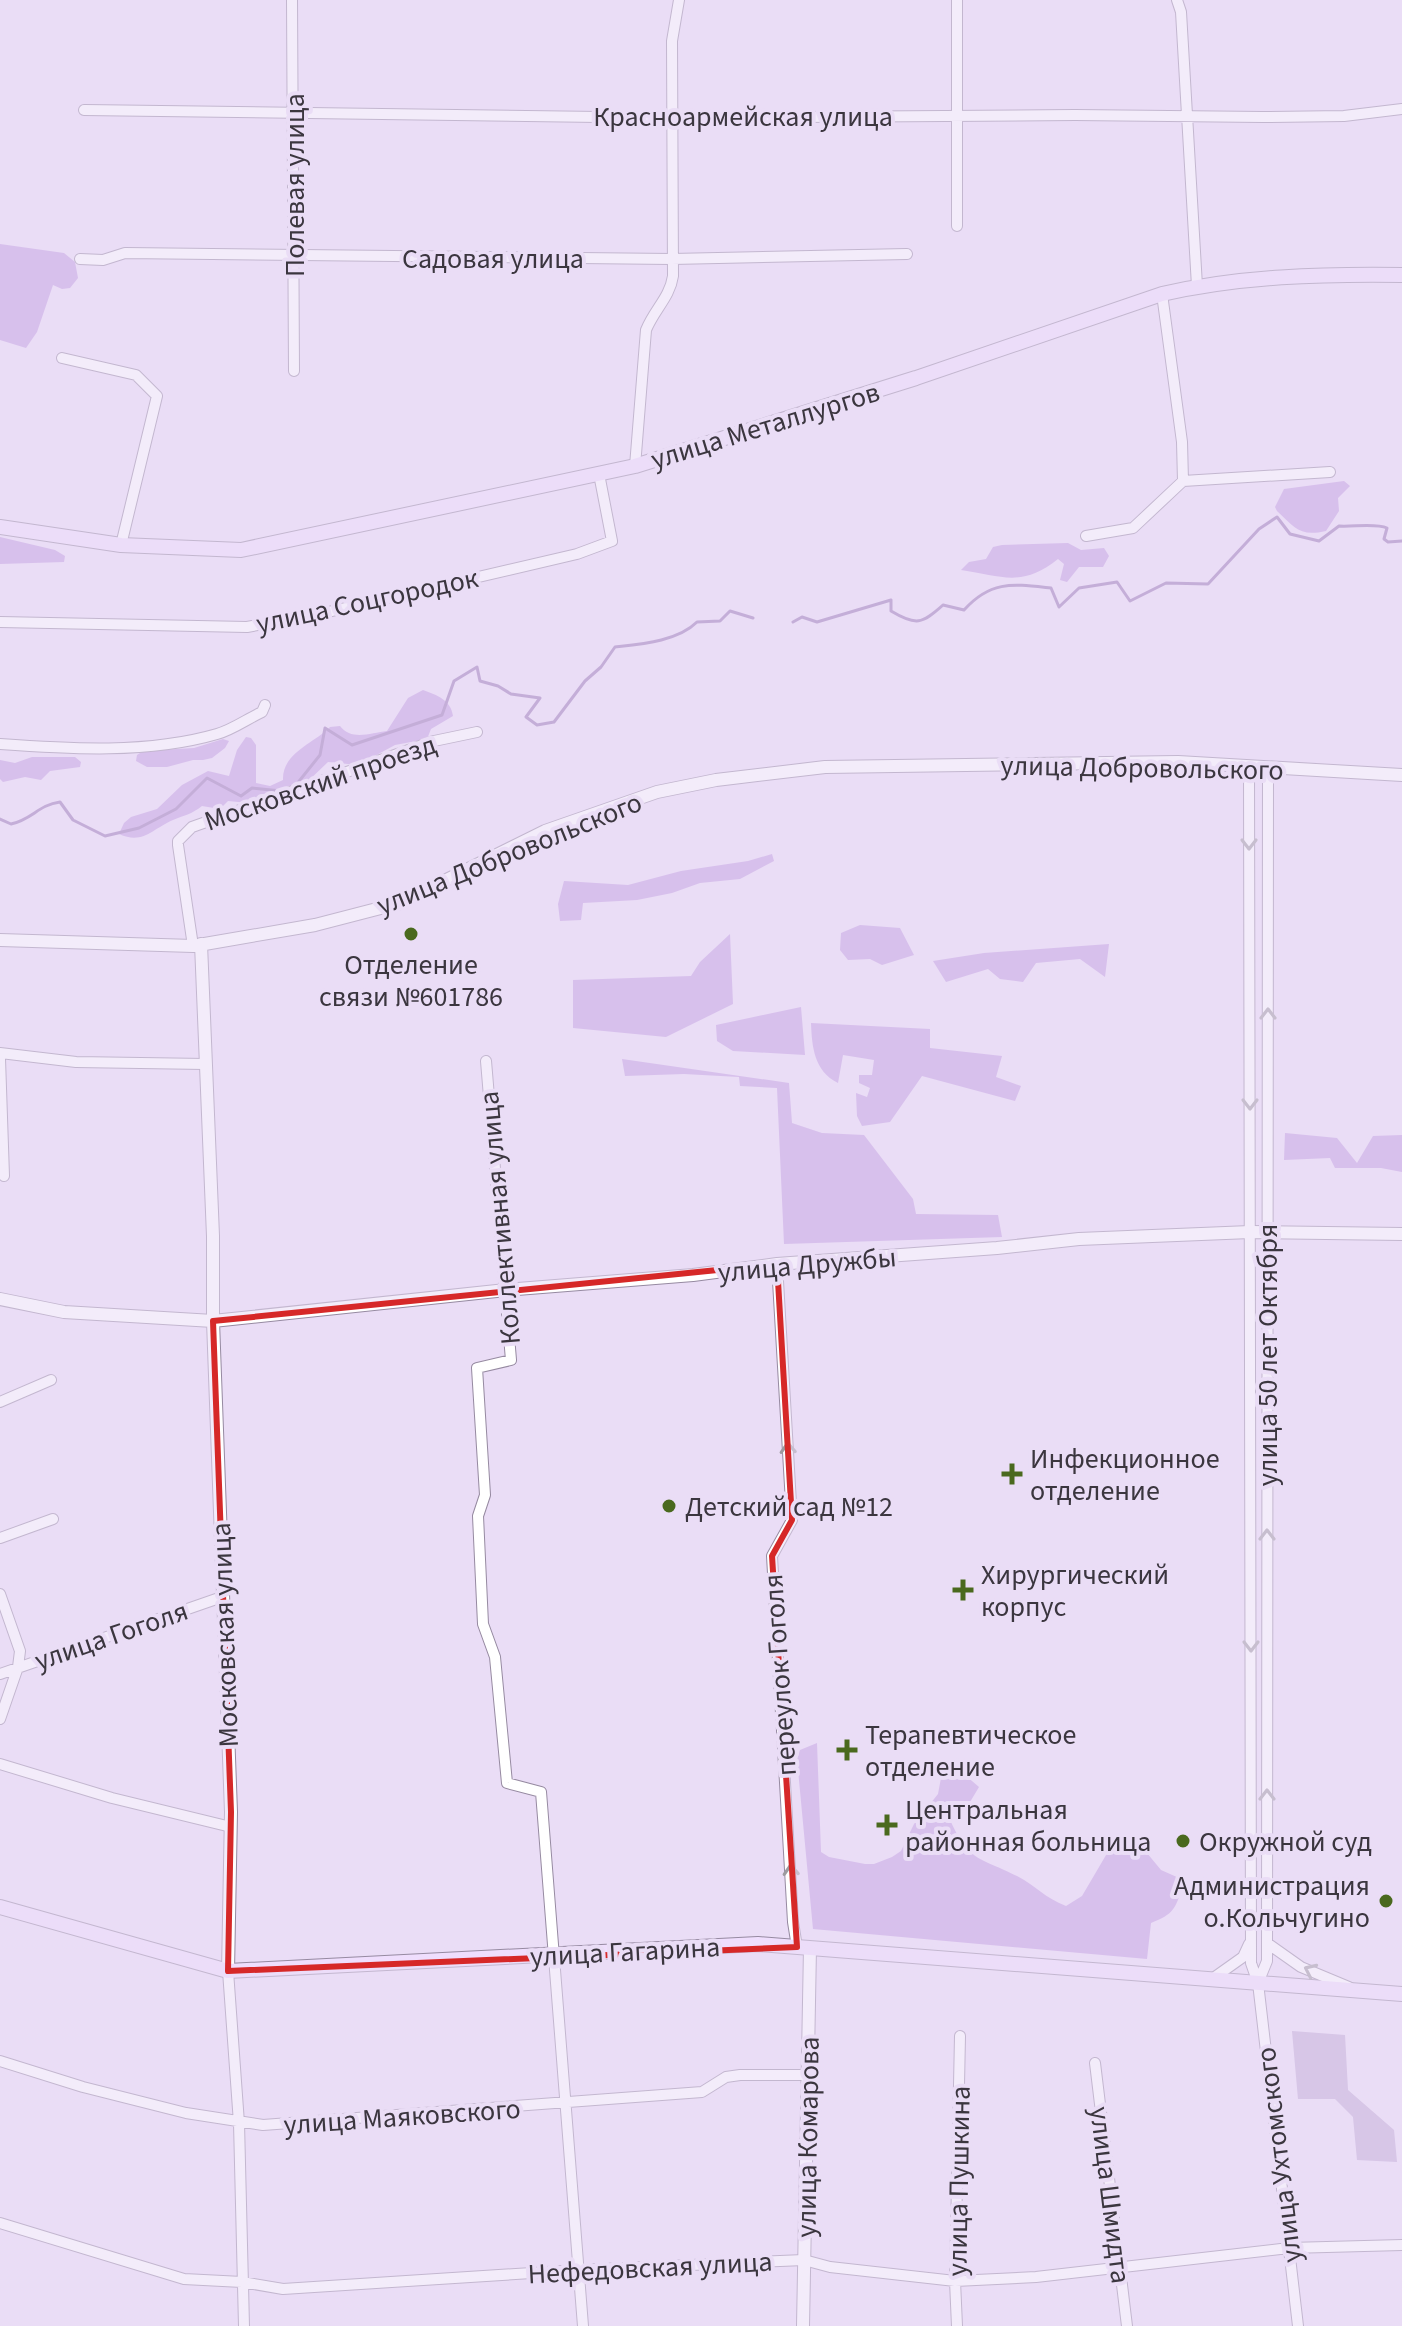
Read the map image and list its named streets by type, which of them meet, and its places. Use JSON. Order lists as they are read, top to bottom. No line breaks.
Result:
{"streets":{"main road":["улица Металлургов","улица Гагарина"],"street":["Красноармейская улица","Полевая улица","Садовая улица","улица Соцгородок","улица Добровольского","Московский проезд","Коллективная улица","улица Дружбы","улица 50 лет Октября","улица Гоголя","Московская улица","переулок Гоголя","улица Маяковского","улица Комарова","улица Ухтомского","улица Пушкина","улица Шмидта","Нефедовская улица"]},"crossings":[["Красноармейская улица","Полевая улица"],["Полевая улица","Садовая улица"],["улица Металлургов","улица Соцгородок"],["улица Добровольского","Московский проезд"],["улица Добровольского","улица 50 лет Октября"],["улица Добровольского","Московская улица"],["Московский проезд","Московская улица"],["Коллективная улица","улица Дружбы"],["Коллективная улица","улица Гагарина"],["Коллективная улица","улица Маяковского"],["Коллективная улица","Нефедовская улица"],["улица Дружбы","улица 50 лет Октября"],["улица Дружбы","Московская улица"],["улица Дружбы","переулок Гоголя"],["улица 50 лет Октября","улица Гагарина"],["улица 50 лет Октября","улица Ухтомского"],["улица Гоголя","Московская улица"],["Московская улица","улица Гагарина"],["Московская улица","улица Маяковского"],["Московская улица","Нефедовская улица"],["переулок Гоголя","улица Гагарина"],["переулок Гоголя","улица Комарова"],["улица Гагарина","улица Комарова"],["улица Гагарина","улица Ухтомского"],["улица Маяковского","улица Комарова"],["улица Комарова","Нефедовская улица"],["улица Ухтомского","Нефедовская улица"],["улица Пушкина","Нефедовская улица"],["улица Шмидта","Нефедовская улица"]],"one_way":["переулок Гоголя"],"places":{"other":["Отделение связи №601786","Детский сад №12","Окружной суд","Администрация о.Кольчугино"],"health":["Инфекционное отделение","Хирургический корпус","Терапевтическое отделение","Центральная районная больница"]}}
